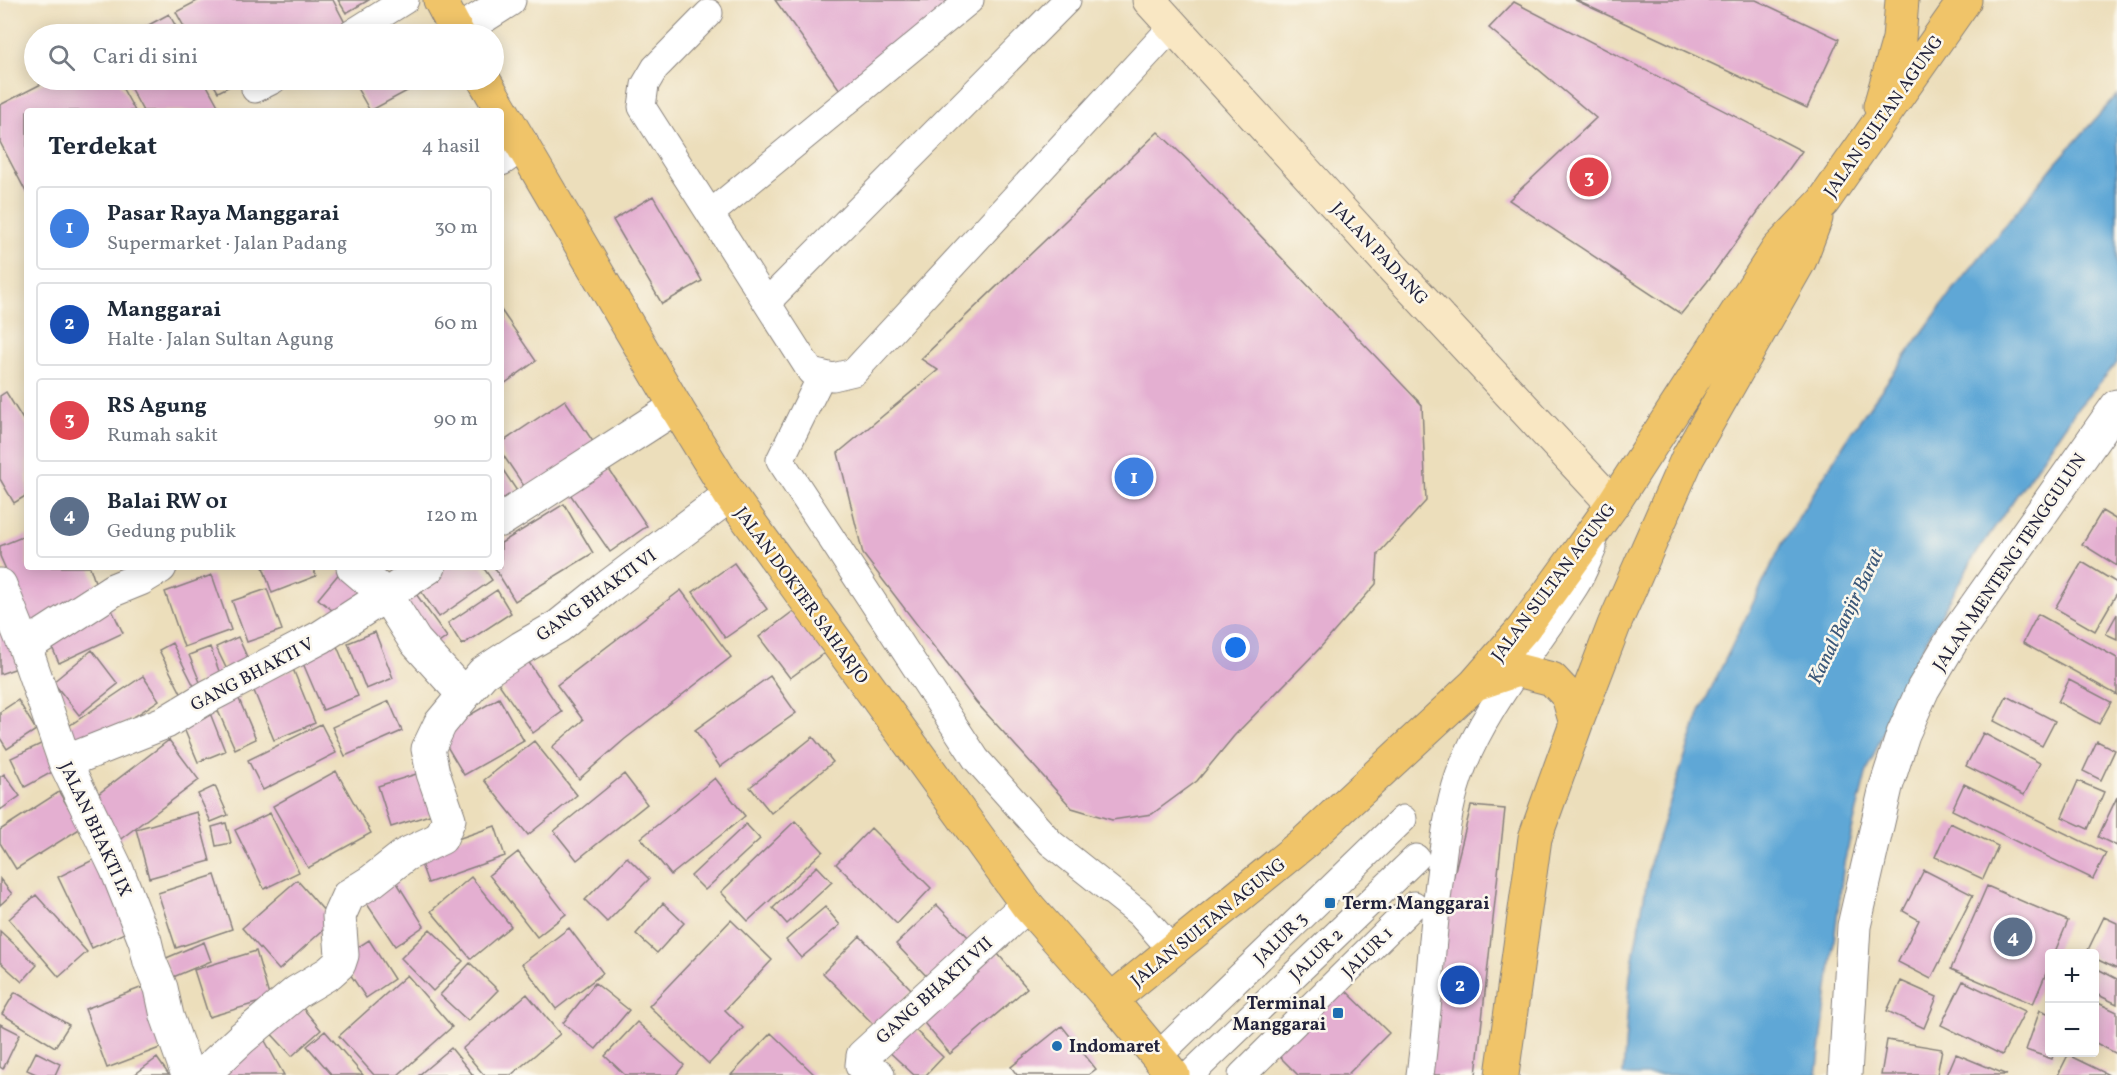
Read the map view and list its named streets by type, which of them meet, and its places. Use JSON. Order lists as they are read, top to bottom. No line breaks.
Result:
{"streets":{"main road":["JALAN SULTAN AGUNG","JALAN DOKTER SAHARJO"],"street":["JALAN PADANG","JALAN MENTENG TENGGULUN","GANG BHAKTI VI","GANG BHAKTI V","JALAN BHAKTI IX","GANG BHAKTI VII"],"lane":["JALUR 3","JALUR 1","JALUR 2"]},"crossings":[["JALAN SULTAN AGUNG","JALAN PADANG"],["JALAN SULTAN AGUNG","JALAN DOKTER SAHARJO"],["GANG BHAKTI VI","JALAN DOKTER SAHARJO"],["JALAN DOKTER SAHARJO","JALUR 3"],["JALAN DOKTER SAHARJO","GANG BHAKTI VII"],["GANG BHAKTI V","JALAN BHAKTI IX"]],"water":["Kanal Banjir Barat"],"places":{"transit":["Term. Manggarai","Terminal Manggarai"],"other":["Indomaret"]},"page":{"search":"Cari di sini","heading":["Terdekat","4 hasil"],"pins":["3","1","4","2"],"list":[{"mark":"1","name":"Pasar Raya Manggarai","note":"Supermarket · Jalan Padang","value":"30 m"},{"mark":"2","name":"Manggarai","note":"Halte · Jalan Sultan Agung","value":"60 m"},{"mark":"3","name":"RS Agung","note":"Rumah sakit","value":"90 m"},{"mark":"4","name":"Balai RW 01","note":"Gedung publik","value":"120 m"}],"map_buttons":["+","−"]}}
